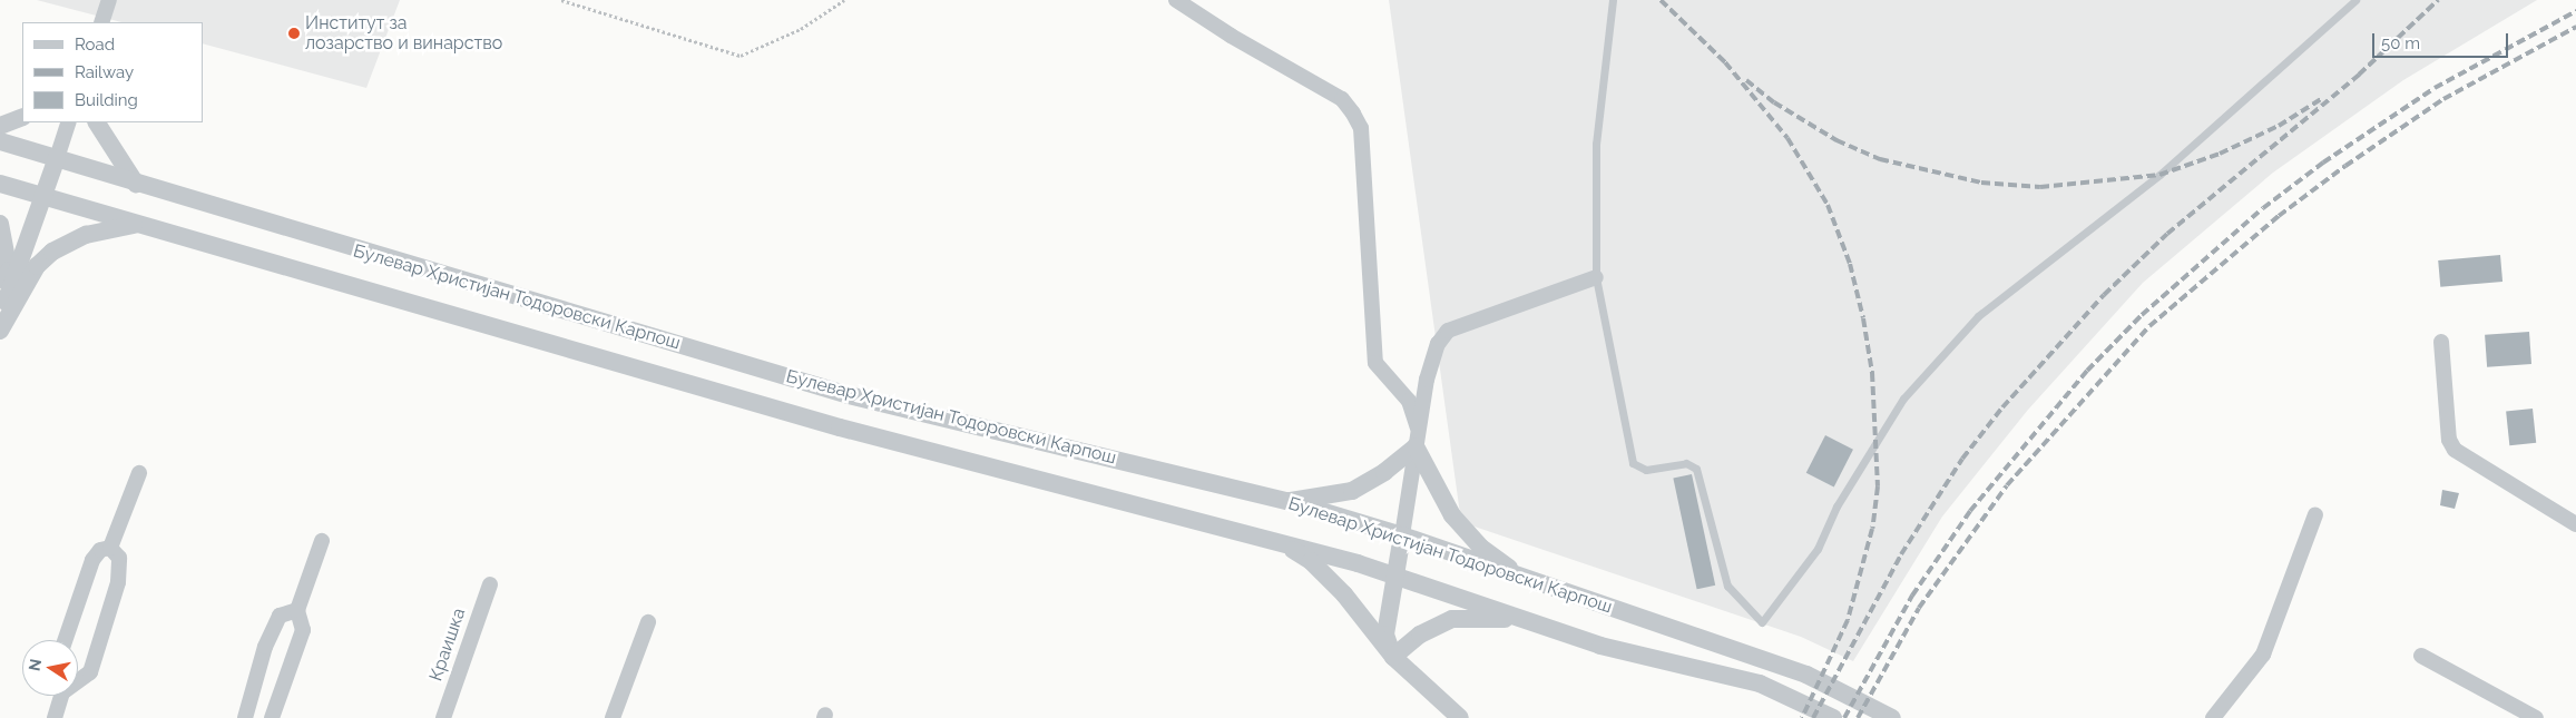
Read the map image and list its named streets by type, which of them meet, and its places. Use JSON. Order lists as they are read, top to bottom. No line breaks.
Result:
{"streets":{"street":["Булевар Христијан Тодоровски Карпош","Краишка"]},"places":["Институт за лозарство и винарство"],"legend":["Road","Railway","Building"],"scale_bar":"50 m","north":"left"}
